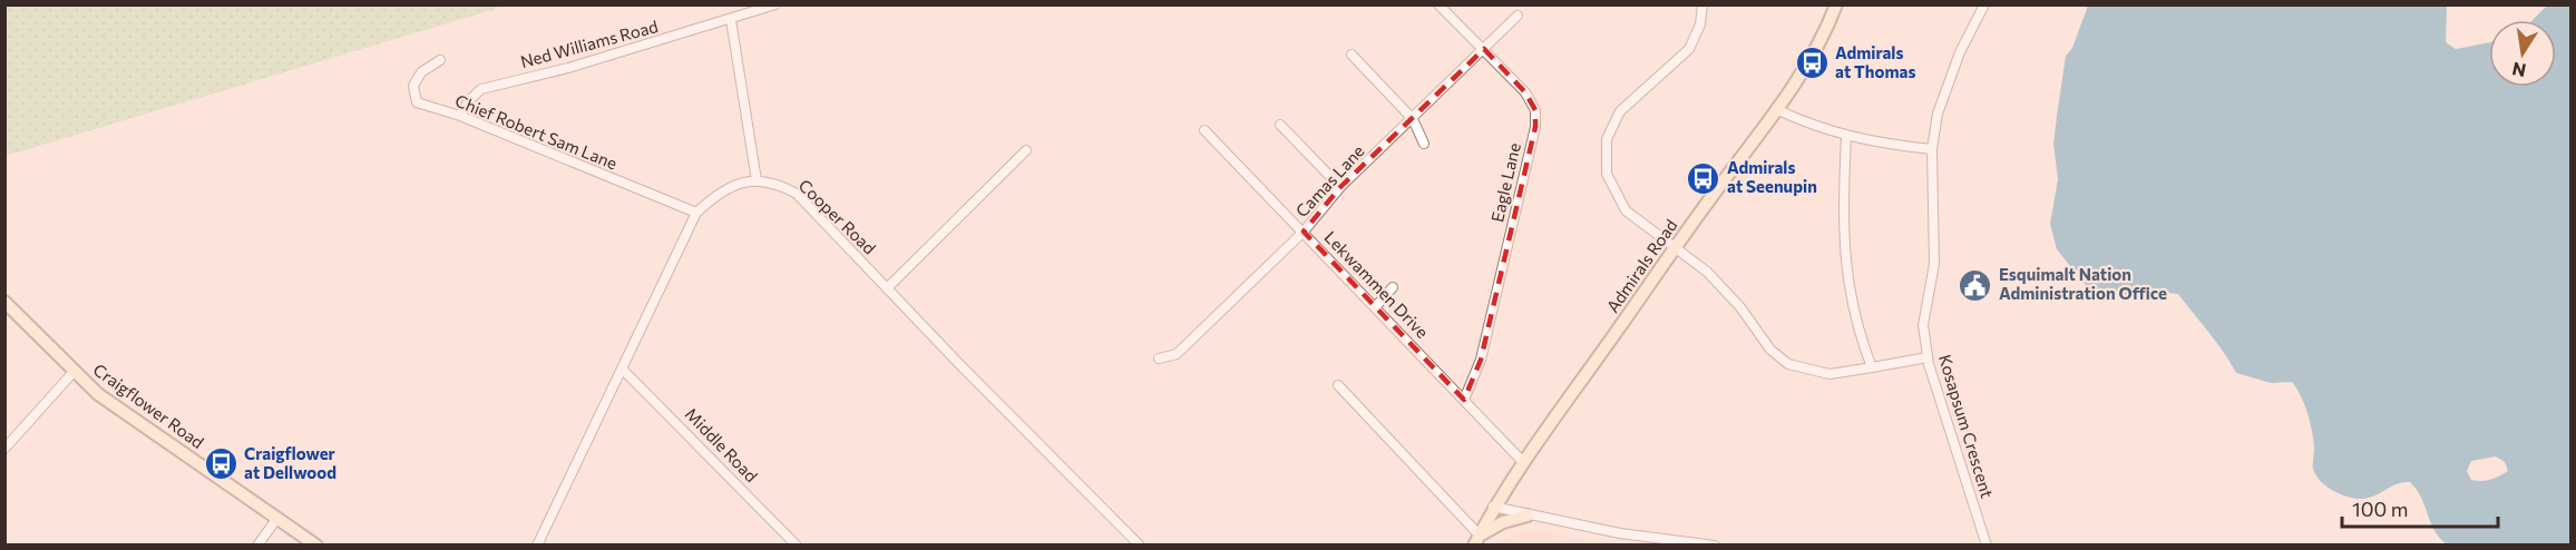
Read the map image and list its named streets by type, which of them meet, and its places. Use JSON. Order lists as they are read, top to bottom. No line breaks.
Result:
{"streets":{"main road":["Admirals Road","Craigflower Road"],"street":["Ned Williams Road","Chief Robert Sam Lane","Camas Lane","Eagle Lane","Cooper Road","Lekwammen Drive","Kosapsum Crescent","Middle Road"]},"crossings":[["Ned Williams Road","Chief Robert Sam Lane"],["Camas Lane","Eagle Lane"],["Camas Lane","Lekwammen Drive"],["Eagle Lane","Lekwammen Drive"],["Admirals Road","Lekwammen Drive"]],"places":{"bus stop":["Admirals at Thomas","Admirals at Seenupin","Craigflower at Dellwood"],"public building":["Esquimalt Nation Administration Office"]},"scale_bar":"100 m","north":"bottom"}
